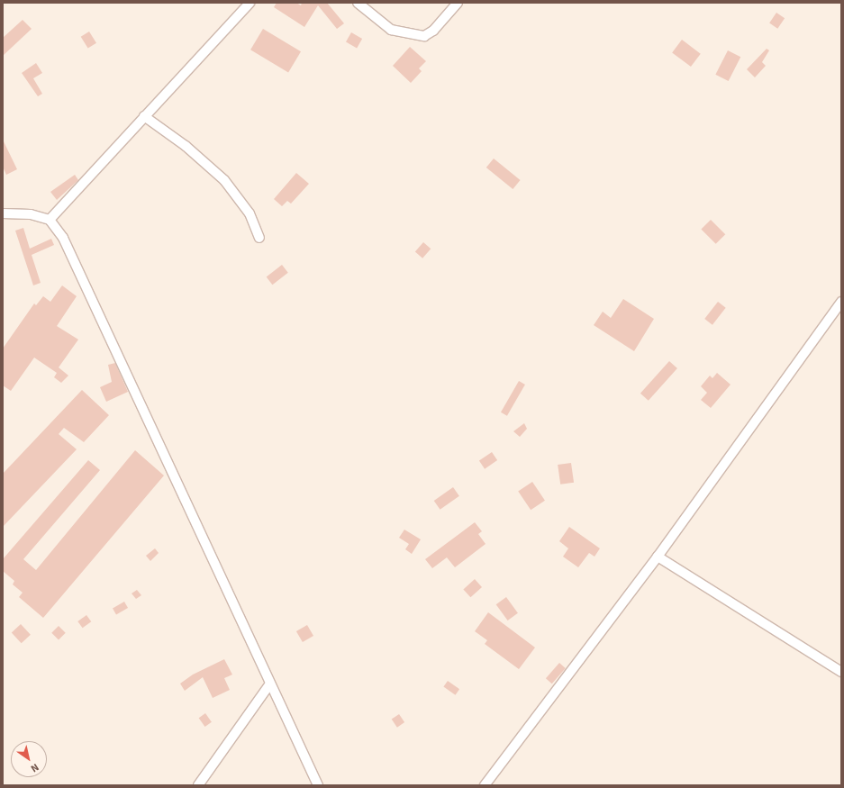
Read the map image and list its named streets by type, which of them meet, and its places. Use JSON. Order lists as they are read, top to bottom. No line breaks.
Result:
{"north":"bottom right"}
